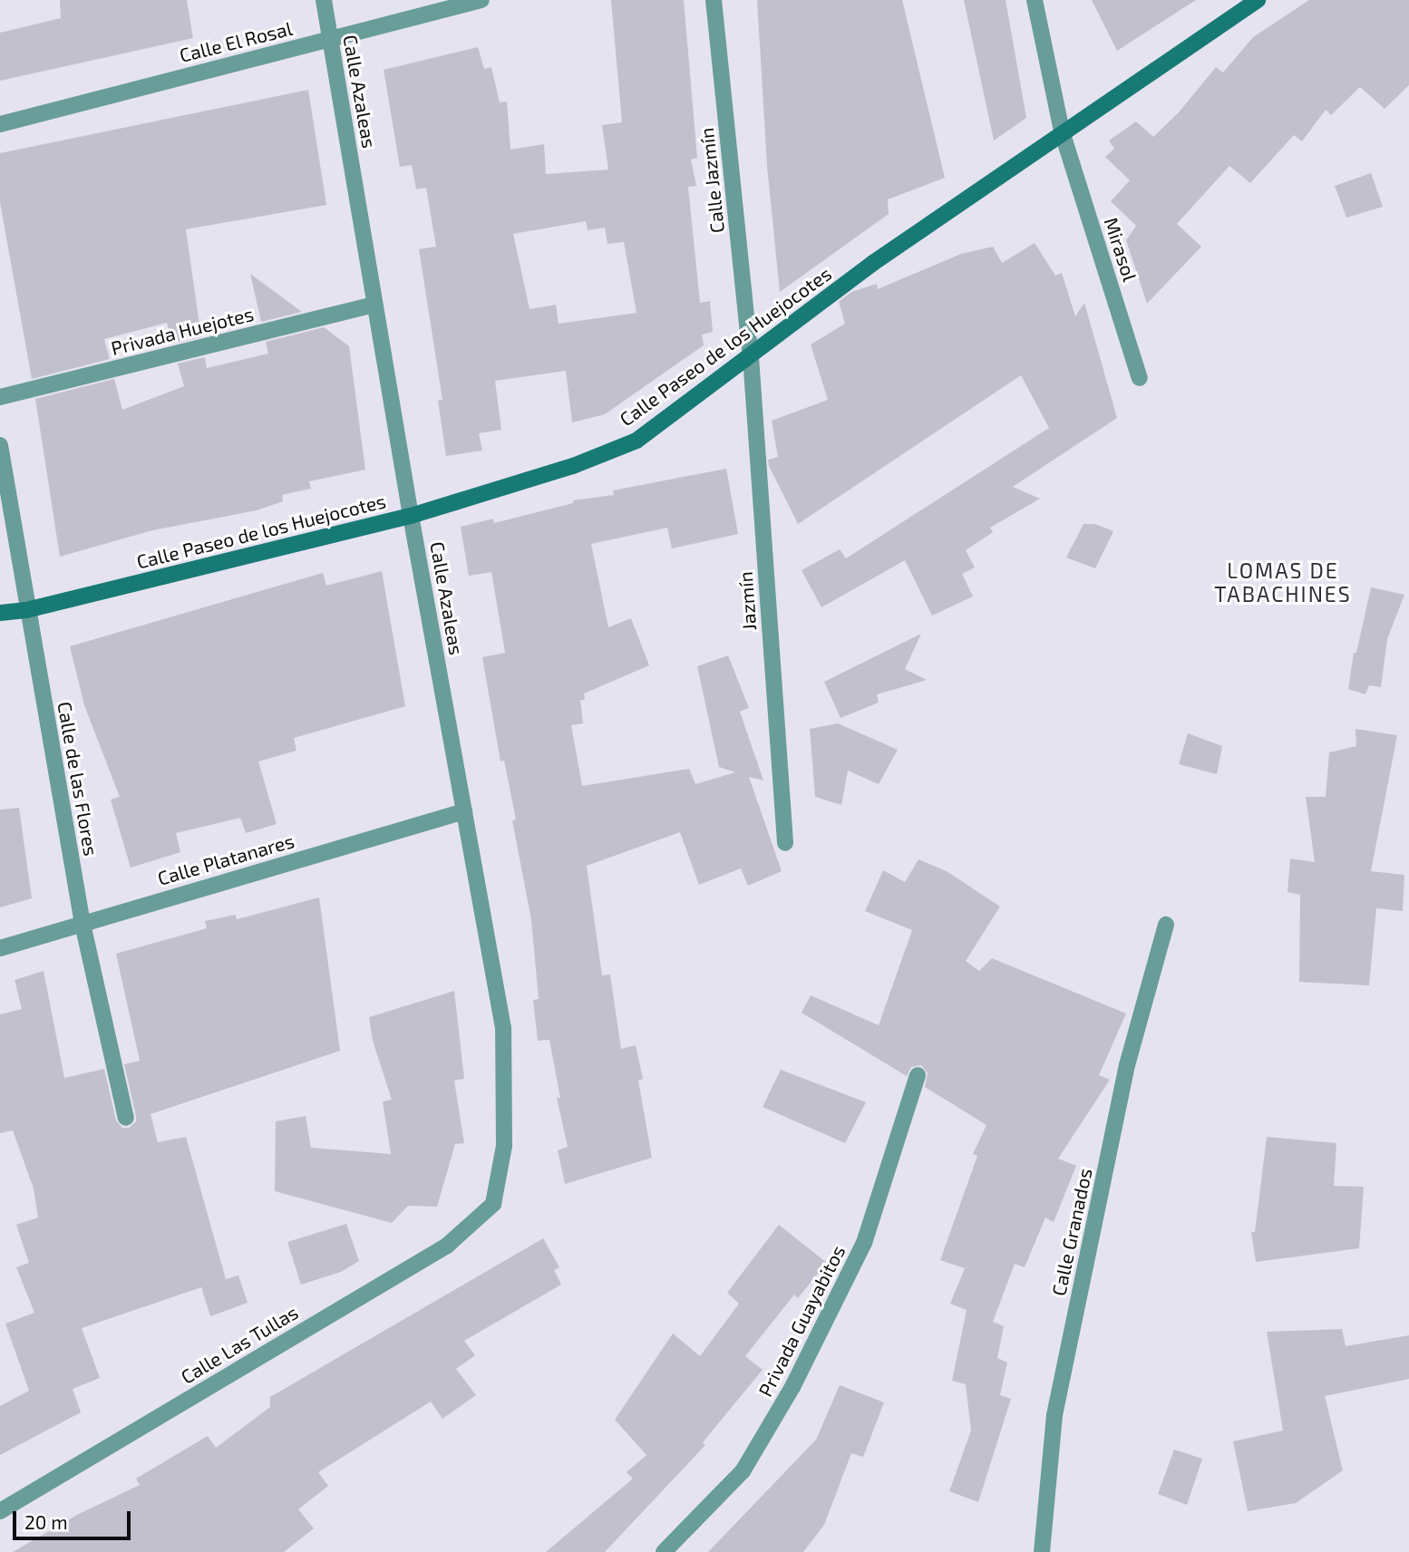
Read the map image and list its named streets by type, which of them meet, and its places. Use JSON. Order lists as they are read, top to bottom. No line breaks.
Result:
{"streets":{"street":["Calle El Rosal","Calle Azaleas","Calle Jazmín","Mirasol","Privada Huejotes","Calle Paseo de los Huejocotes","Jazmín","Calle de las Flores","Calle Platanares","Calle Granados","Privada Guayabitos","Calle Las Tullas"]},"crossings":[["Calle El Rosal","Calle Azaleas"],["Calle Azaleas","Privada Huejotes"],["Calle Azaleas","Calle Paseo de los Huejocotes"],["Calle Azaleas","Calle Platanares"],["Calle Azaleas","Calle Las Tullas"],["Calle Jazmín","Calle Paseo de los Huejocotes"],["Calle Jazmín","Jazmín"],["Mirasol","Calle Paseo de los Huejocotes"],["Calle Paseo de los Huejocotes","Jazmín"],["Calle Paseo de los Huejocotes","Calle de las Flores"],["Calle de las Flores","Calle Platanares"]],"districts":["LOMAS DE TABACHINES"],"scale_bar":"20 m"}
